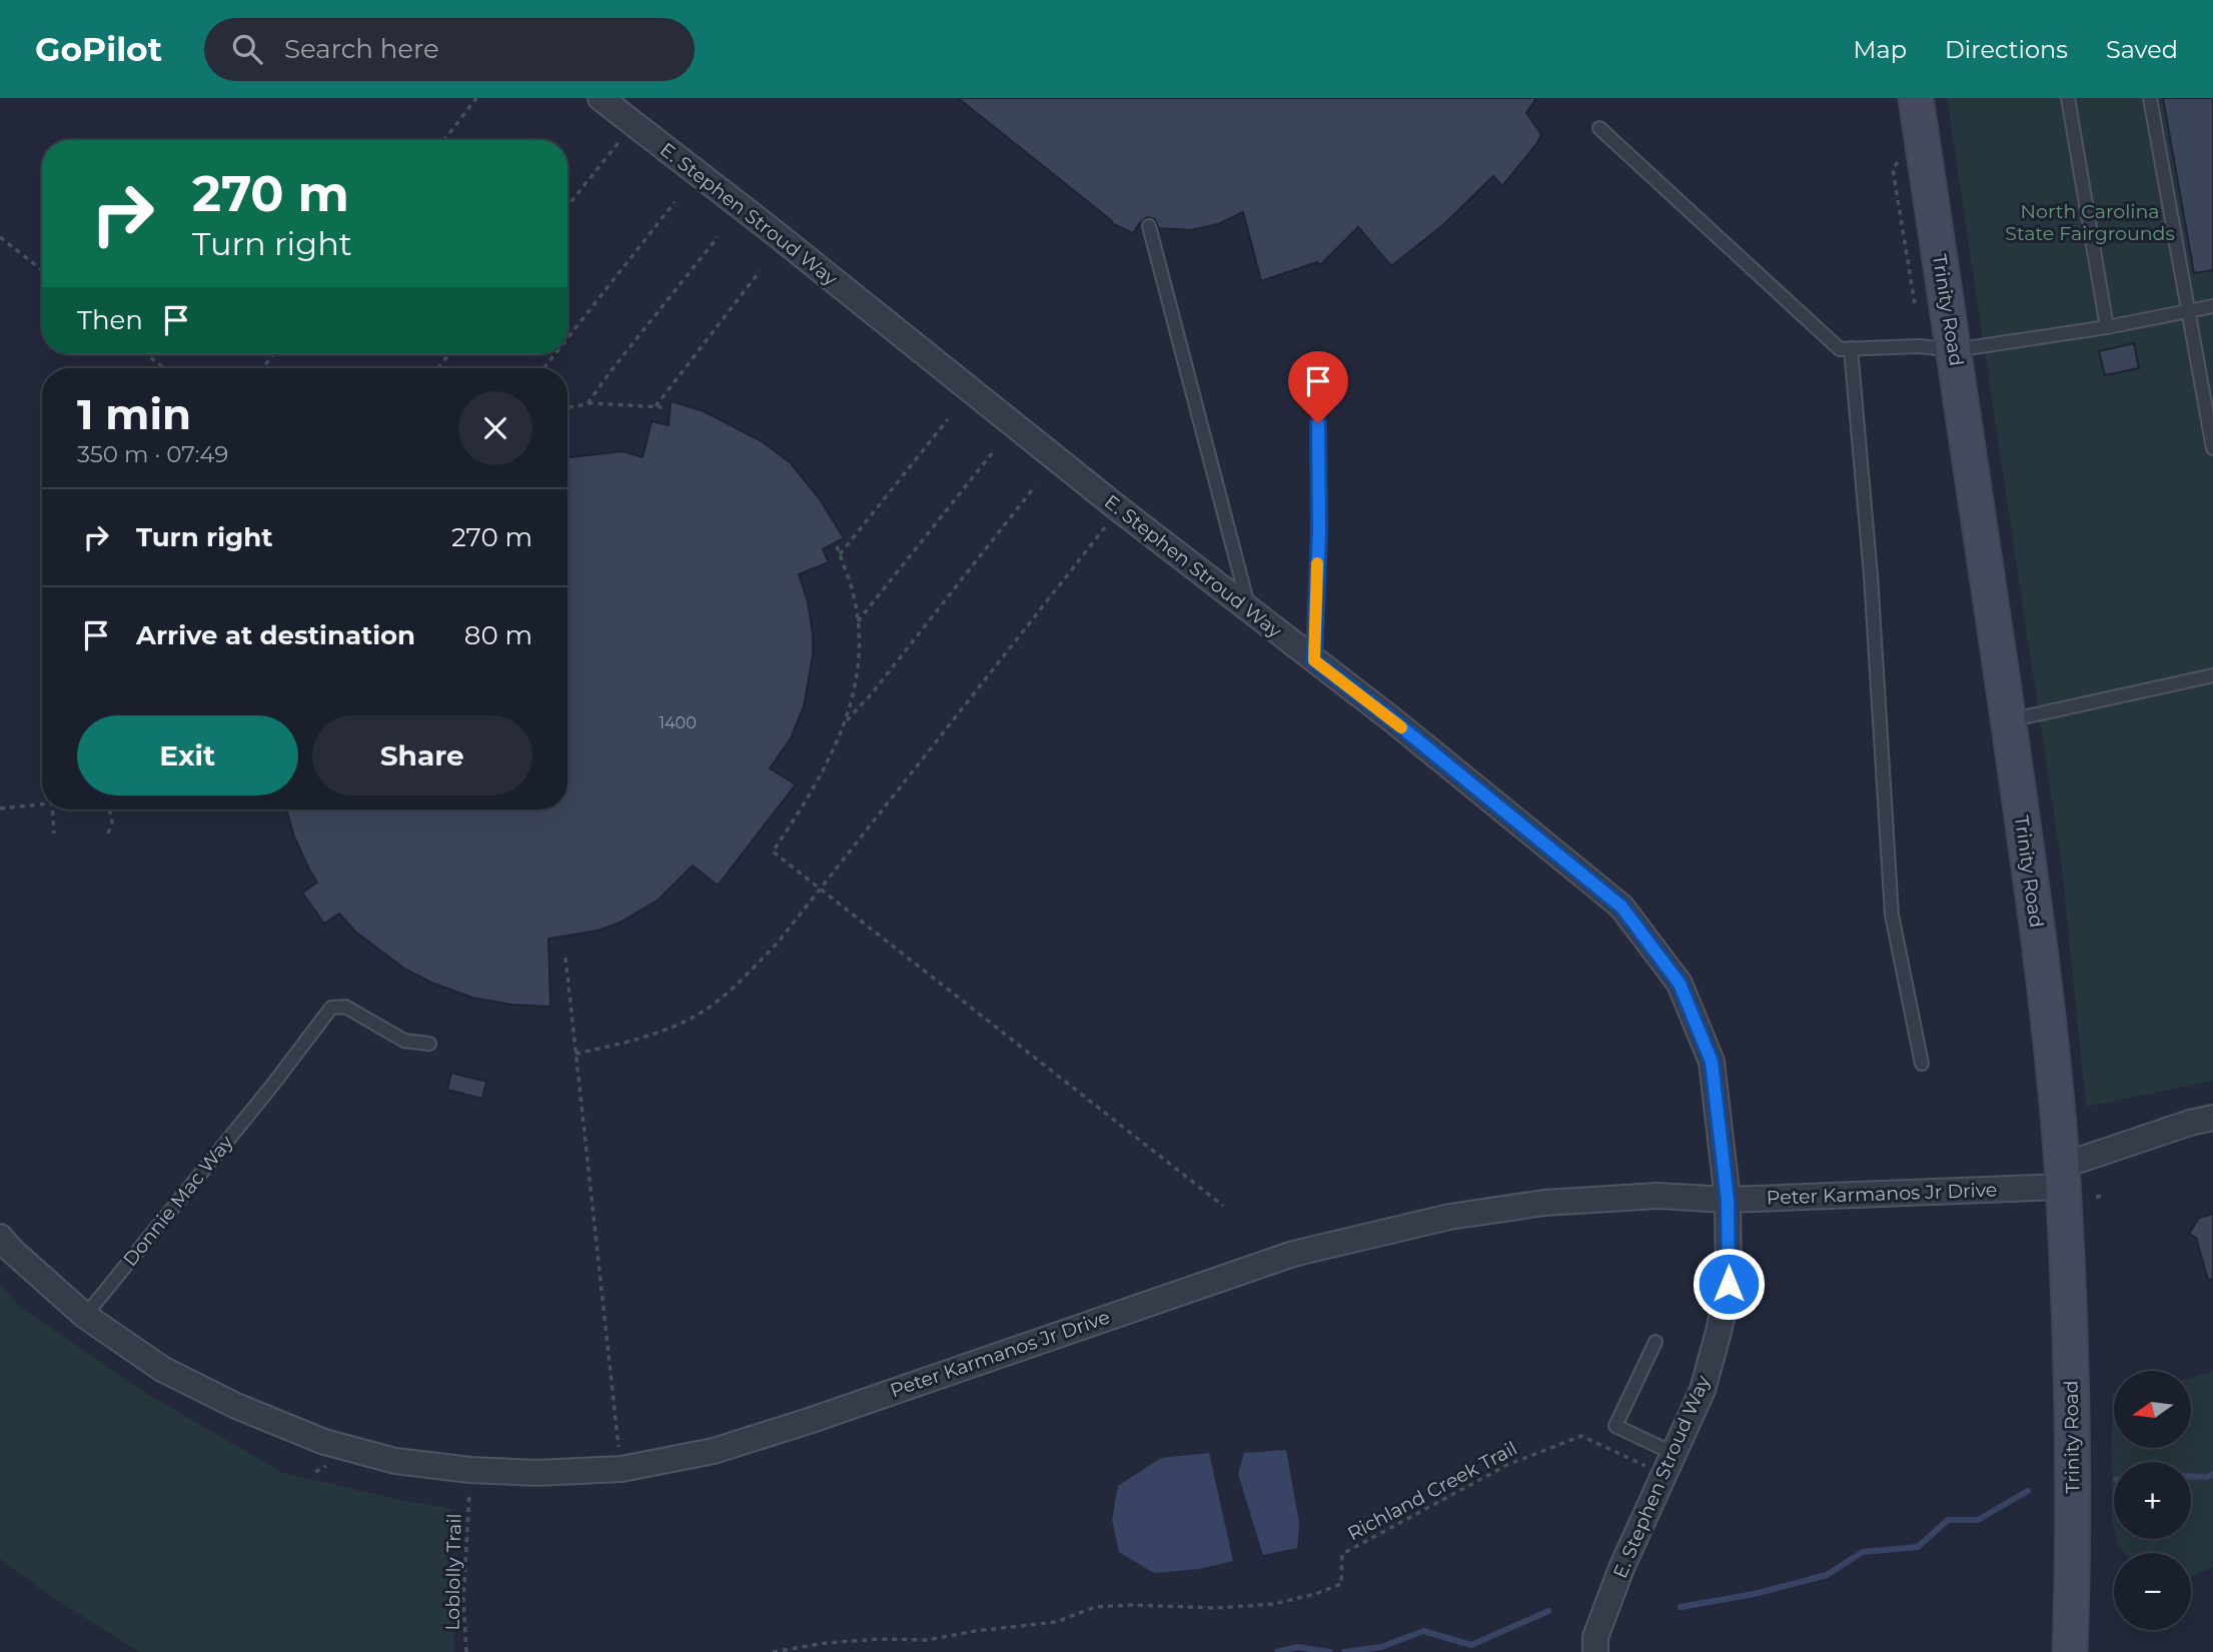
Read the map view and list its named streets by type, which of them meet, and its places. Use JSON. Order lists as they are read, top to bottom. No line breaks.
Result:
{"streets":{"main road":["Trinity Road"],"street":["E. Stephen Stroud Way","Peter Karmanos Jr Drive"],"lane":["Donnie Mac Way"],"path":["Richland Creek Trail","Loblolly Trail"]},"crossings":[["E. Stephen Stroud Way","Peter Karmanos Jr Drive"],["Trinity Road","Peter Karmanos Jr Drive"],["Peter Karmanos Jr Drive","Donnie Mac Way"]],"parks":["North Carolina State Fairgrounds"],"house_numbers":["1400"],"north":"left","page":{"header":"GoPilot","search":"Search here","nav":["Map","Directions","Saved"],"turn":["270 m","Turn right"],"then":"Then","heading":["1 min","350 m · 07:49"],"list":[{"name":"Turn right","value":"270 m"},{"name":"Arrive at destination","value":"80 m"}],"buttons":["Exit","Share"],"map_buttons":["+","−"]}}
